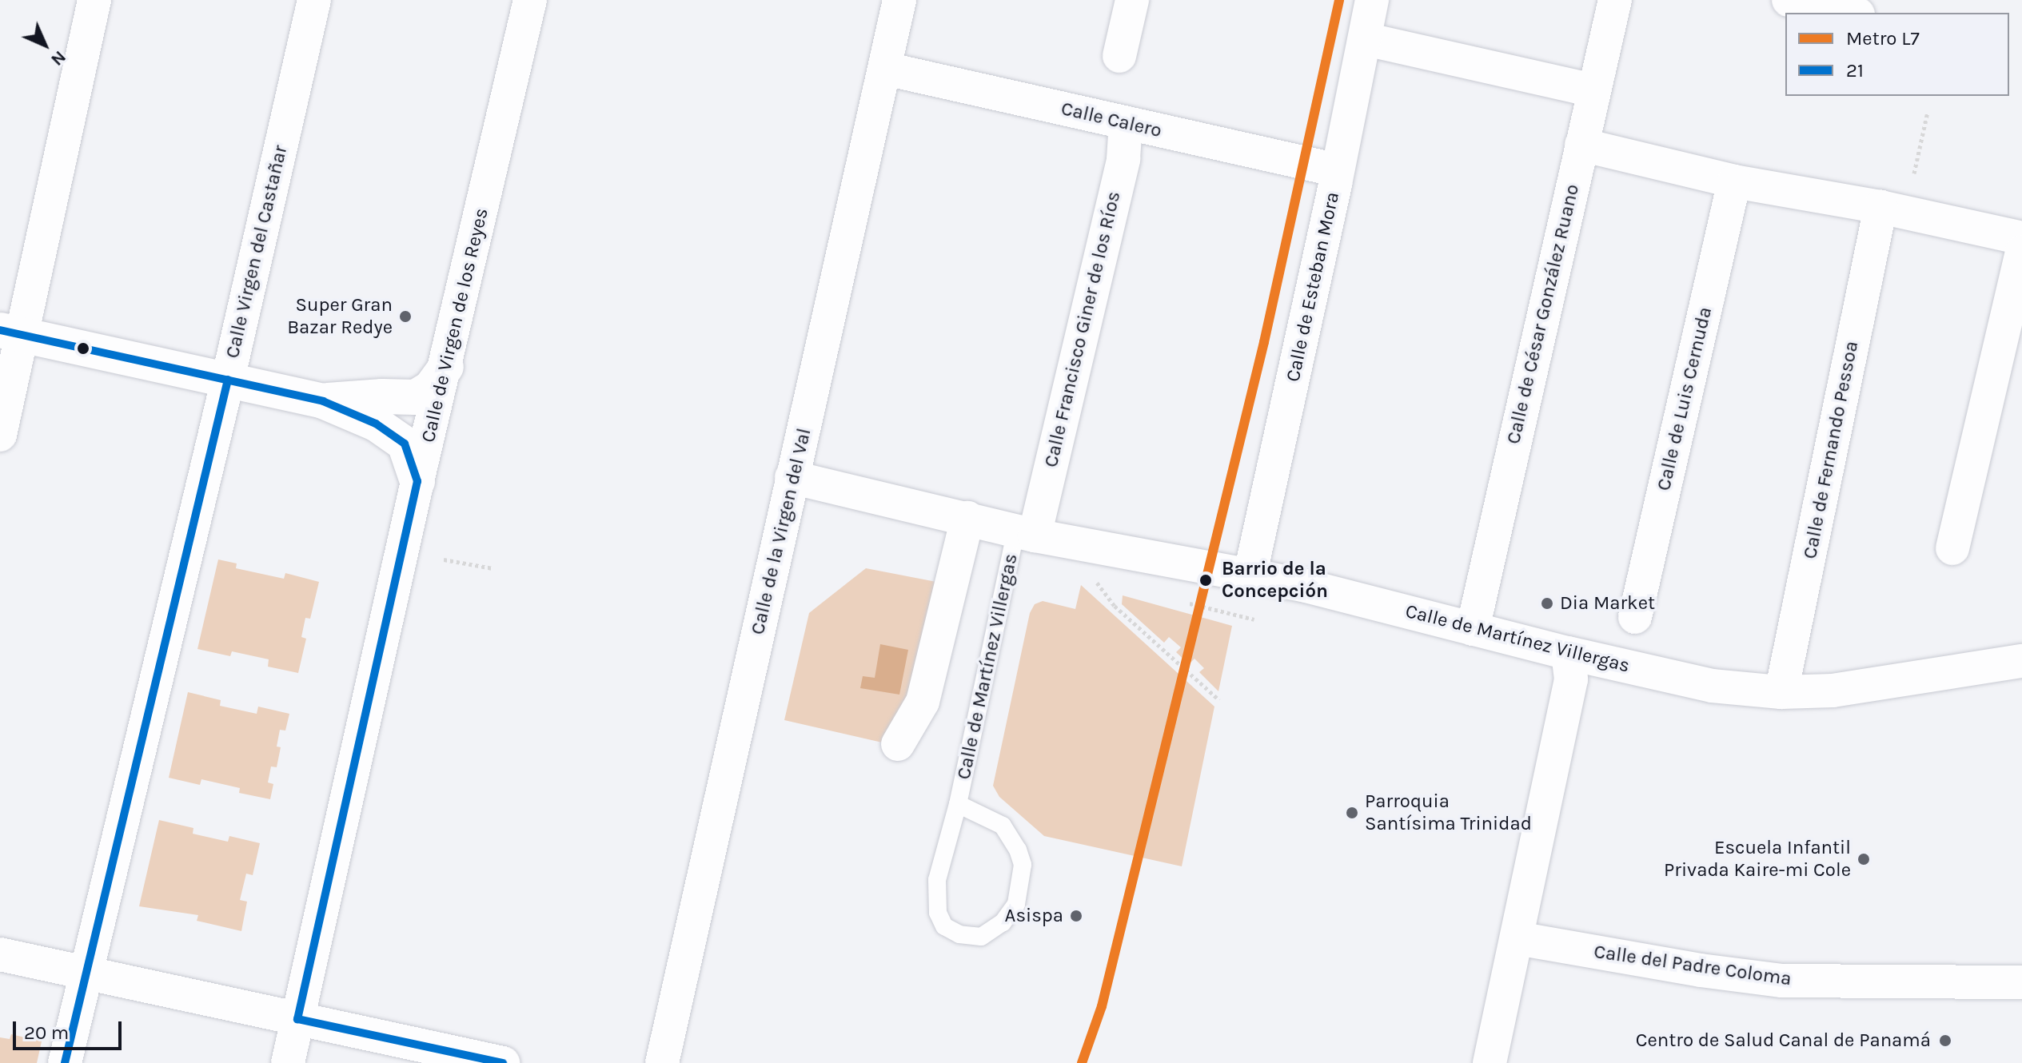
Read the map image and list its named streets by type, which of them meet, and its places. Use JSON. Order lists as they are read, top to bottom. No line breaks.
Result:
{"streets":{"street":["Calle Calero","Calle Virgen del Castañar","Calle de Esteban Mora","Calle de César González Ruano","Calle de Virgen de los Reyes","Calle Francisco Giner de los Ríos","Calle de Luis Cernuda","Calle de Fernando Pessoa","Calle de la Virgen del Val","Calle de Martínez Villergas","Calle del Padre Coloma"]},"crossings":[["Calle Calero","Calle de Esteban Mora"],["Calle Calero","Calle Francisco Giner de los Ríos"],["Calle Calero","Calle de la Virgen del Val"],["Calle de Esteban Mora","Calle de Martínez Villergas"],["Calle de César González Ruano","Calle de Martínez Villergas"],["Calle Francisco Giner de los Ríos","Calle de Martínez Villergas"],["Calle de Fernando Pessoa","Calle de Martínez Villergas"],["Calle de la Virgen del Val","Calle de Martínez Villergas"]],"places":["Super Gran Bazar Redye","Barrio de la Concepción","Dia Market","Parroquia Santísima Trinidad","Escuela Infantil Privada Kaire-mi Cole","Asispa","Centro de Salud Canal de Panamá"],"lines":["metro line L7","transit line 21"],"legend":["Metro L7","21"],"scale_bar":"20 m","north":"bottom right"}
